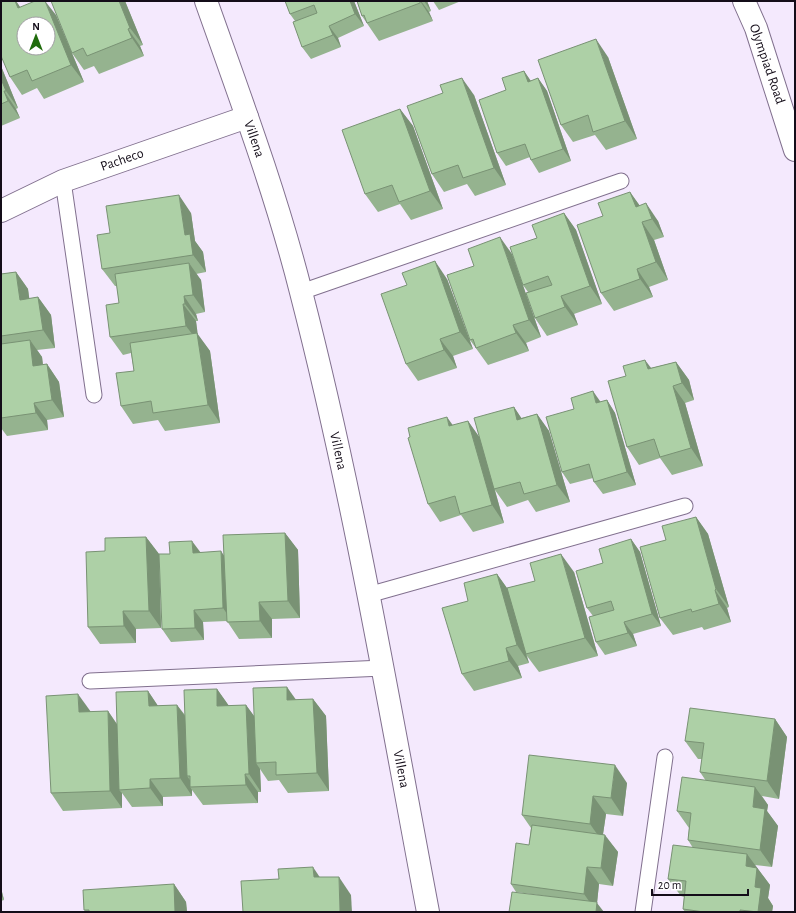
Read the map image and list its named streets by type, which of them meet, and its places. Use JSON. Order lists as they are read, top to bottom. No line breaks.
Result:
{"streets":{"street":["Olympiad Road","Villena","Pacheco"]},"crossings":[["Villena","Pacheco"]],"scale_bar":"20 m","north":"top"}
